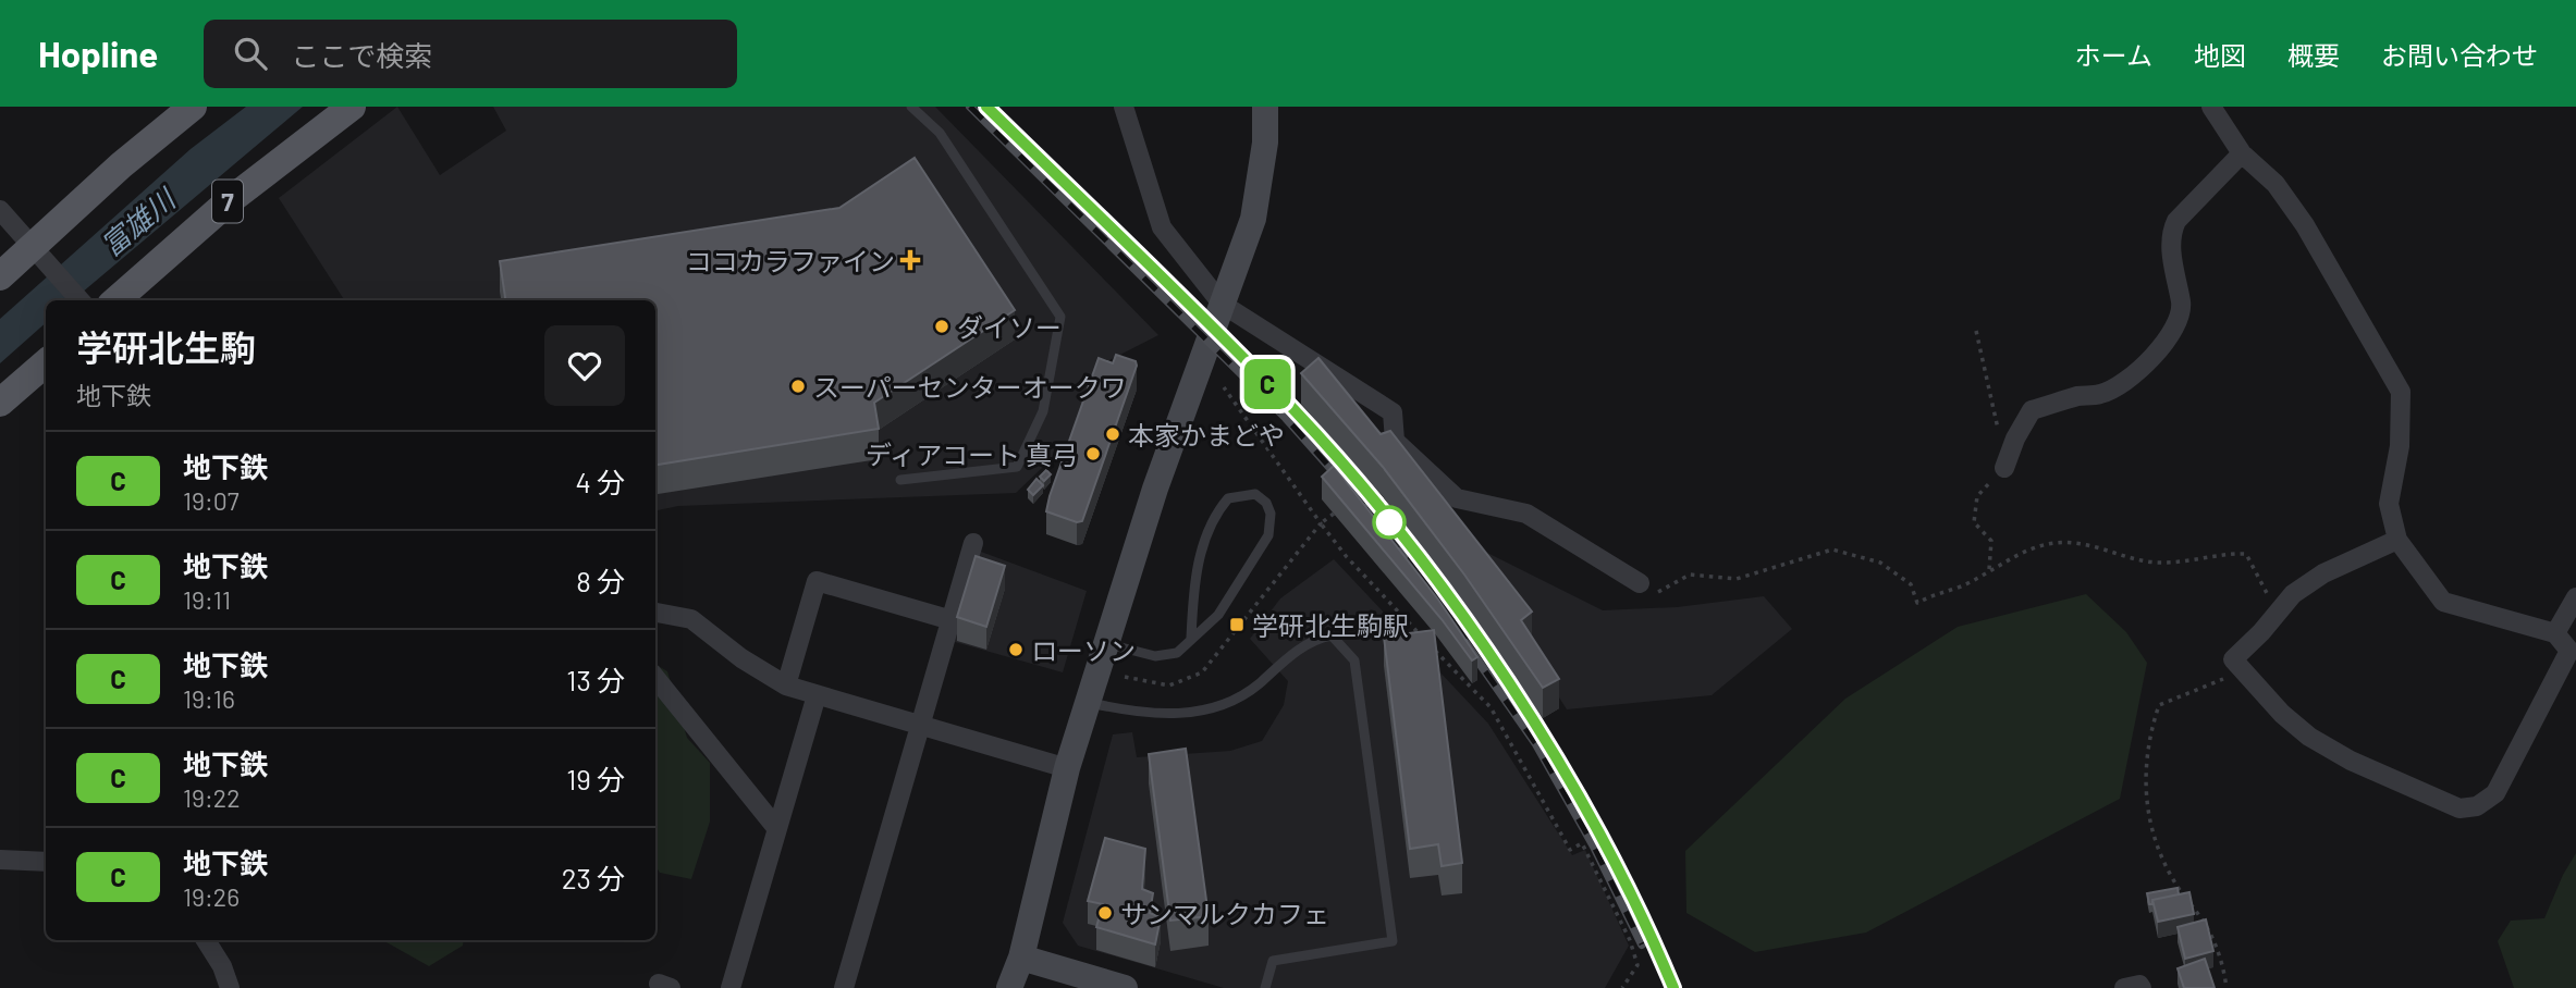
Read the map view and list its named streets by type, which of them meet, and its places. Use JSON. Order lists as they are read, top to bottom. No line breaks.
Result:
{"streets":{"main road":["7"]},"water":["富雄川"],"places":{"health":["ココカラファイン"],"other":["ダイソー","スーパーセンターオークワ","本家かまどや","ディアコート 真弓","ローソン","サンマルクカフェ"],"transit":["学研北生駒駅"]},"lines":["metro line C"],"page":{"header":"Hopline","search":"ここで検索","nav":["ホーム","地図","概要","お問い合わせ"],"on_map":"C","heading":["学研北生駒","地下鉄"],"list":[{"mark":"C","name":"地下鉄","note":"19:07","value":"4 分"},{"mark":"C","name":"地下鉄","note":"19:11","value":"8 分"},{"mark":"C","name":"地下鉄","note":"19:16","value":"13 分"},{"mark":"C","name":"地下鉄","note":"19:22","value":"19 分"},{"mark":"C","name":"地下鉄","note":"19:26","value":"23 分"}]}}
